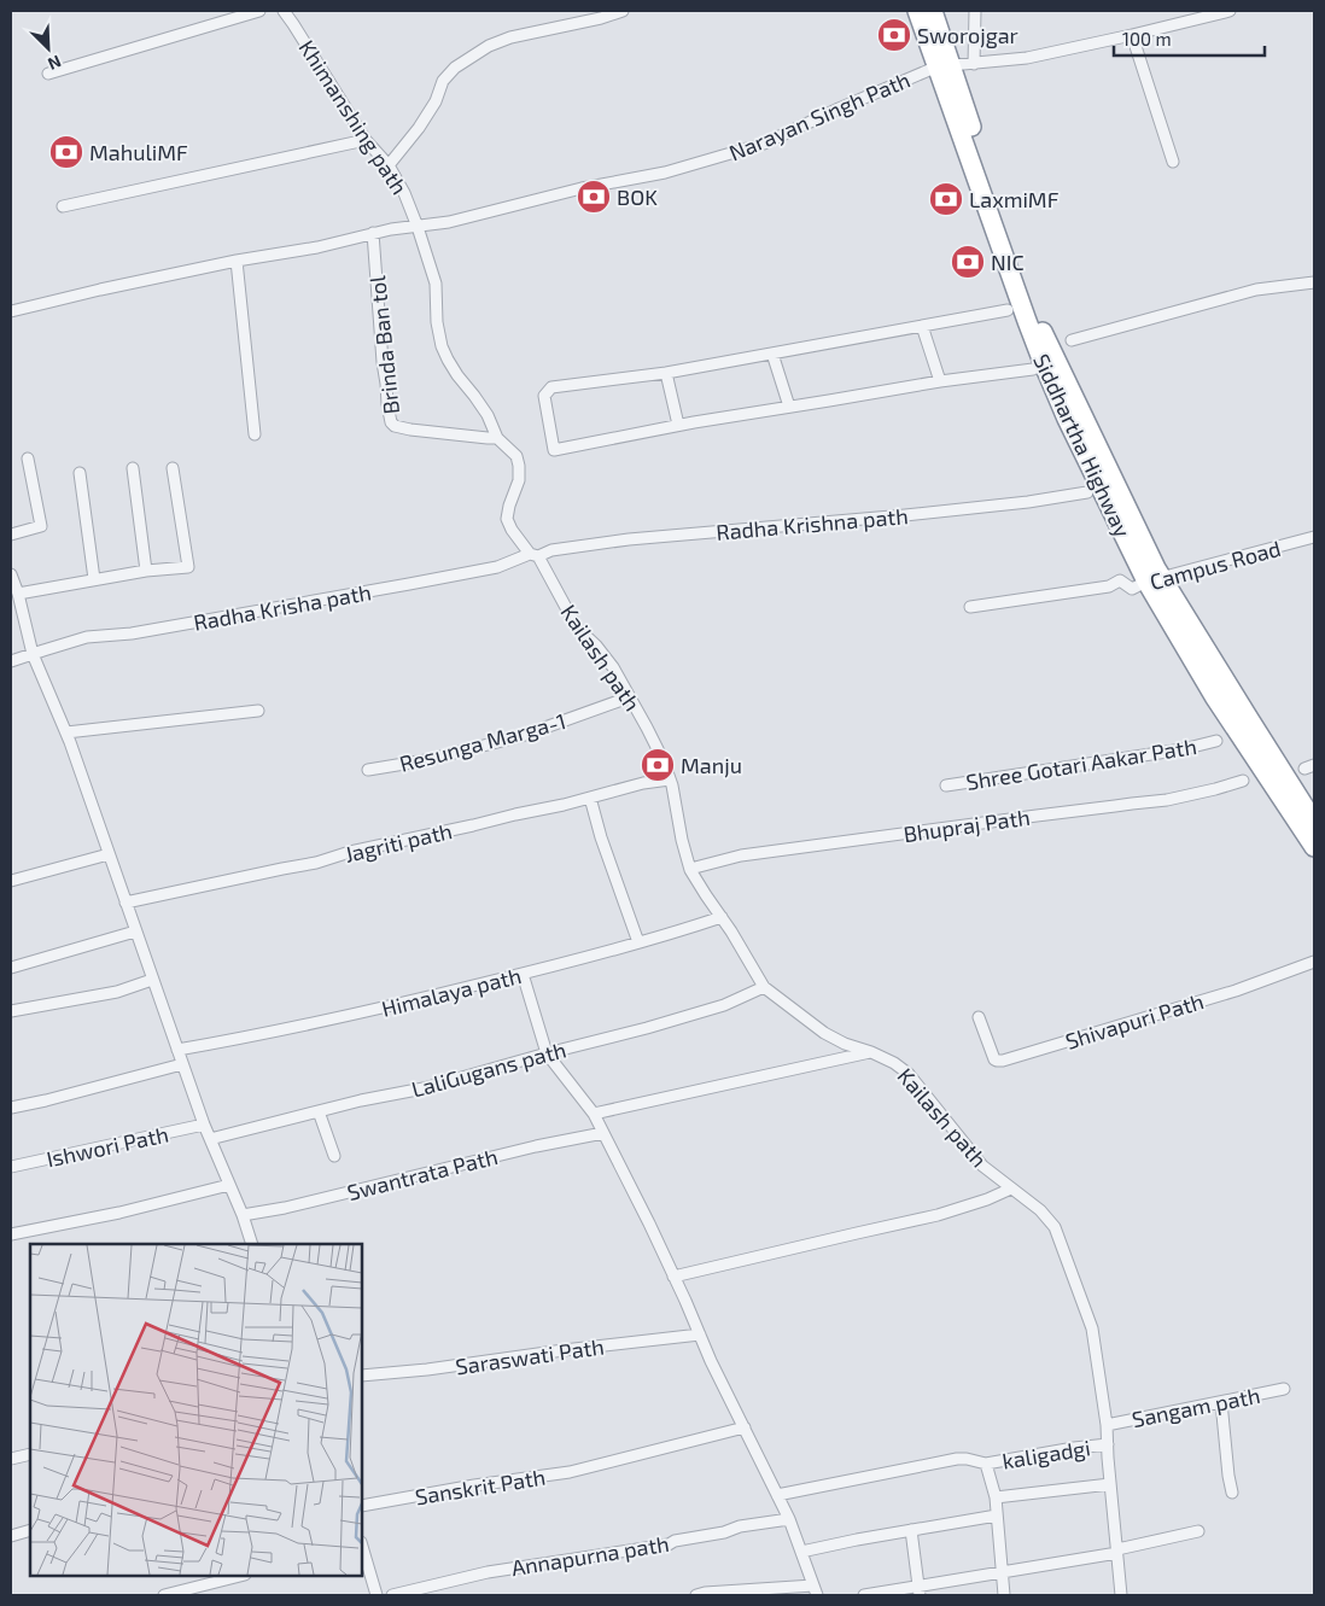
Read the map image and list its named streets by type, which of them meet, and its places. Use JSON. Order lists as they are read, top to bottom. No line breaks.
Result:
{"streets":{"highway":["Siddhartha Highway"],"street":["Narayan Singh Path","Khimanshing path","Brinda Ban tol","Radha Krishna path","Campus Road","Radha Krisha path","Kailash path","Resunga Marga-1","Shree Gotari Aakar Path","Bhupraj Path","Jagriti path","Himalaya path","Shivapuri Path","LaliGugans path","Ishwori Path","Swantrata Path","Saraswati Path","Sangam path","kaligadgi","Sanskrit Path","Annapurna path"]},"crossings":[["Narayan Singh Path","Khimanshing path"],["Narayan Singh Path","Brinda Ban tol"],["Narayan Singh Path","Siddhartha Highway"],["Khimanshing path","Brinda Ban tol"],["Khimanshing path","Kailash path"],["Brinda Ban tol","Kailash path"],["Siddhartha Highway","Campus Road"],["Radha Krishna path","Radha Krisha path"],["Radha Krishna path","Kailash path"],["Radha Krisha path","Kailash path"],["Kailash path","Resunga Marga-1"],["Kailash path","Bhupraj Path"],["Kailash path","Jagriti path"],["Kailash path","Himalaya path"],["Kailash path","LaliGugans path"],["Kailash path","Sangam path"],["Kailash path","kaligadgi"]],"places":{"bank":["Sworojgar","MahuliMF","BOK","LaxmiMF","NIC","Manju"]},"scale_bar":"100 m","north":"bottom right"}
